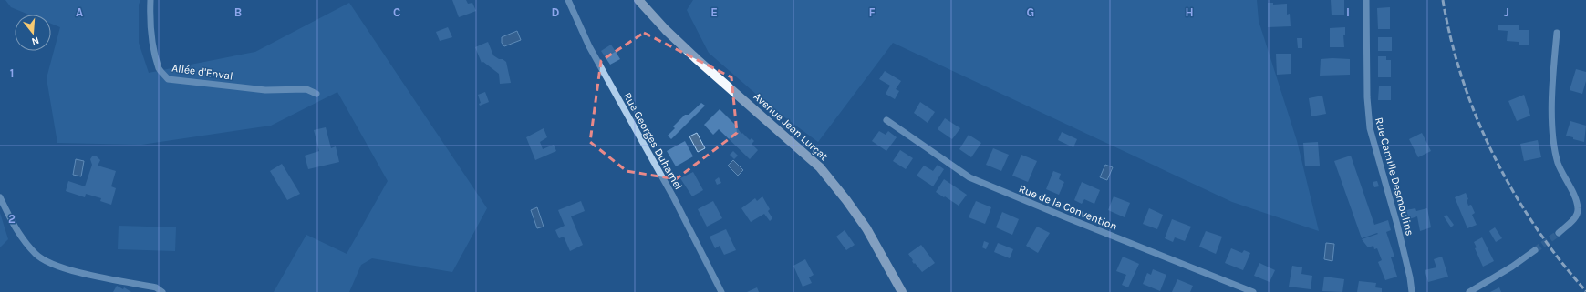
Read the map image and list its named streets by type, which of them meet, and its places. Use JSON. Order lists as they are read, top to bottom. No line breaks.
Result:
{"streets":{"main road":["Avenue Jean Lurçat"],"street":["Allée d'Enval","Rue Georges Duhamel","Rue Camille Desmoulins","Rue de la Convention"]},"north":"bottom","grid":{"columns":["A","B","C","D","E","F","G","H","I","J"],"rows":["1","2"]}}
